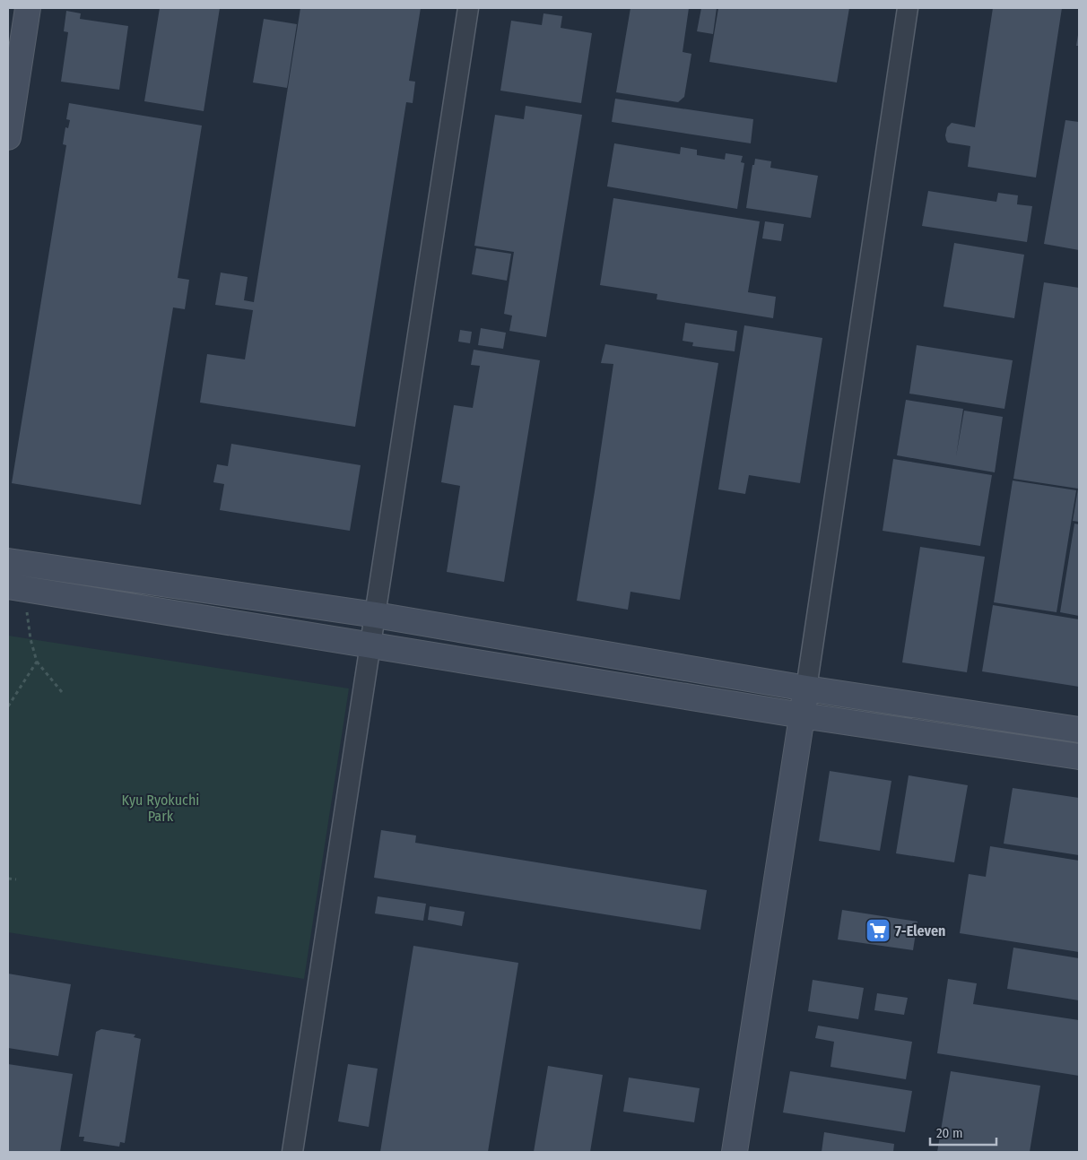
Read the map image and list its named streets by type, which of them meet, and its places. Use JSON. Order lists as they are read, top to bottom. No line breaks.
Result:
{"parks":["Kyu Ryokuchi Park"],"places":{"supermarket":["7-Eleven"]},"scale_bar":"20 m"}
